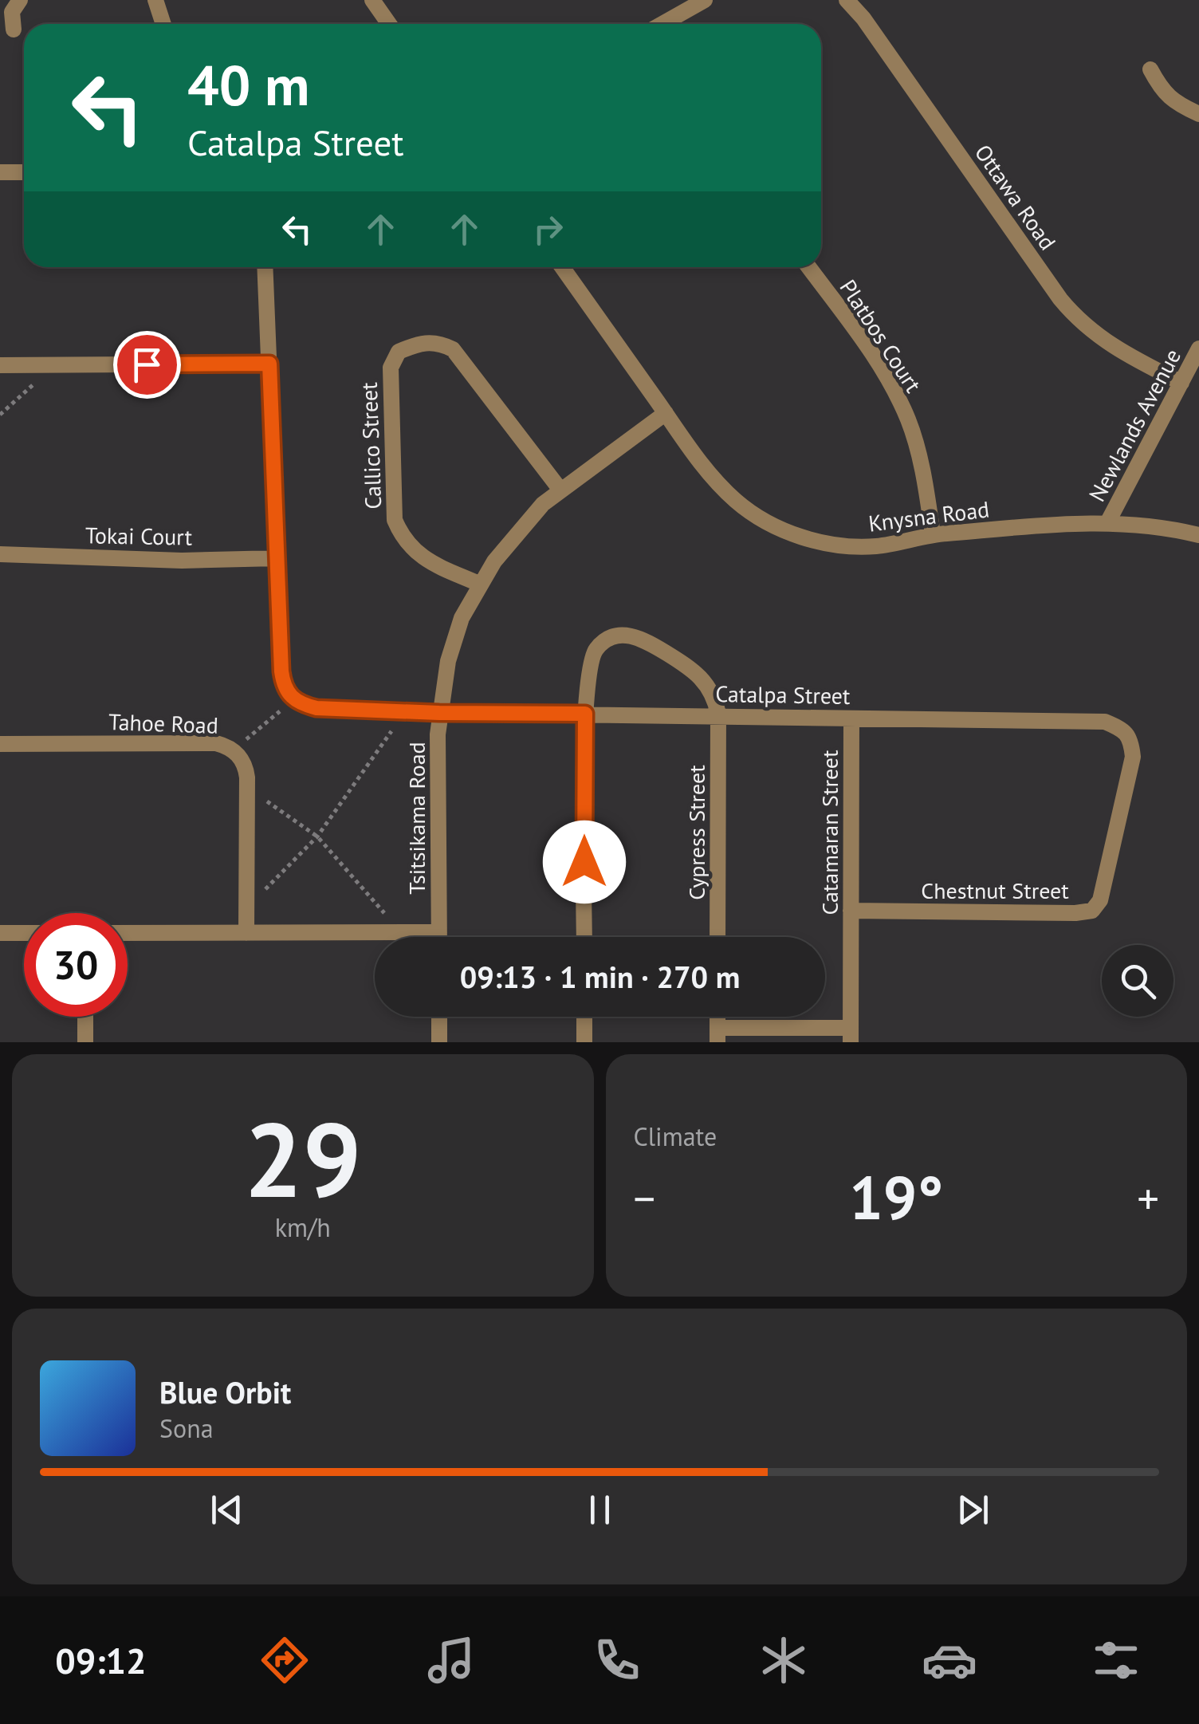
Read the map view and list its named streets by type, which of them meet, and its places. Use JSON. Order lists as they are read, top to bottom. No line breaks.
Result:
{"streets":{"street":["Ottawa Road","Platbos Court","Newlands Avenue","Callico Street","Knysna Road","Tokai Court","Catalpa Street","Tahoe Road","Tsitsikama Road","Cypress Street","Catamaran Street","Chestnut Street"]},"crossings":[["Ottawa Road","Newlands Avenue"],["Platbos Court","Knysna Road"],["Newlands Avenue","Knysna Road"],["Callico Street","Tsitsikama Road"],["Knysna Road","Tsitsikama Road"],["Catalpa Street","Tsitsikama Road"],["Catalpa Street","Cypress Street"],["Catalpa Street","Catamaran Street"],["Catalpa Street","Chestnut Street"],["Catamaran Street","Chestnut Street"]],"page":{"turn":["40 m","Catalpa Street"],"limit":"30","trip":"09:13 · 1 min · 270 m","tile":[["29","km/h"],"Climate"],"heat":["−","19°","+"],"song":["Blue Orbit","Sona"],"tabs":"09:12"}}
